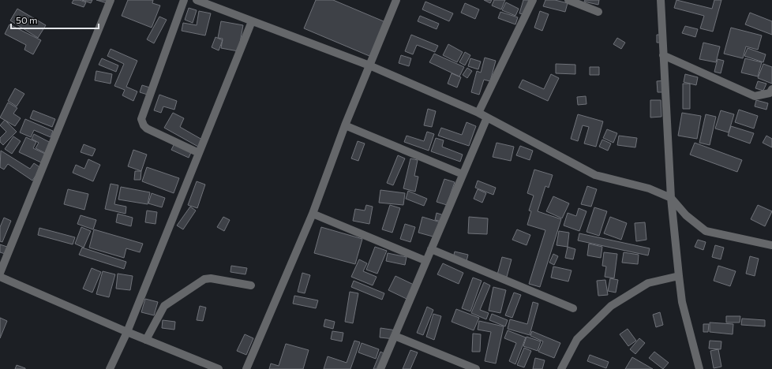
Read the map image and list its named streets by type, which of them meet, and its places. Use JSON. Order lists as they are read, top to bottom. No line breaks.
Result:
{"scale_bar":"50 m"}
